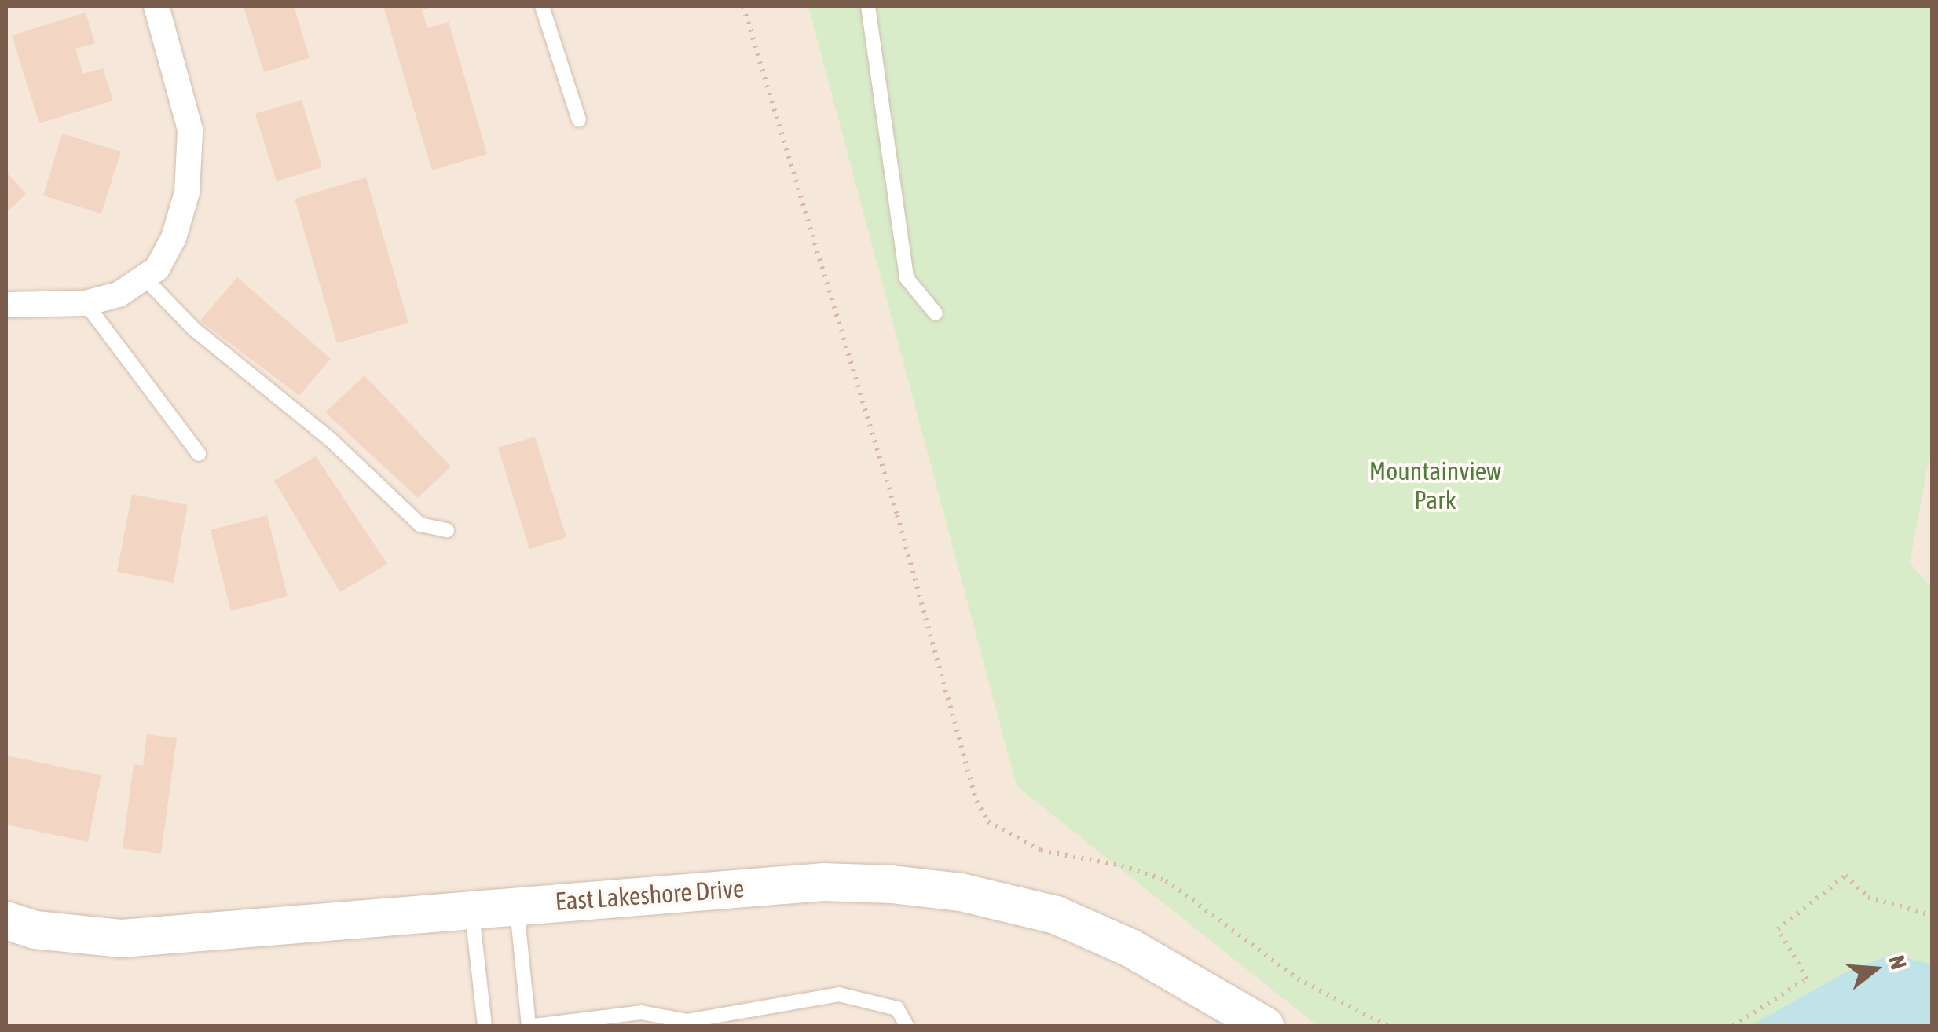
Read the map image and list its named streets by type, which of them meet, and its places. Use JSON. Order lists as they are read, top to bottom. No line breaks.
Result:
{"streets":{"main road":["East Lakeshore Drive"]},"parks":["Mountainview Park"],"north":"right"}
